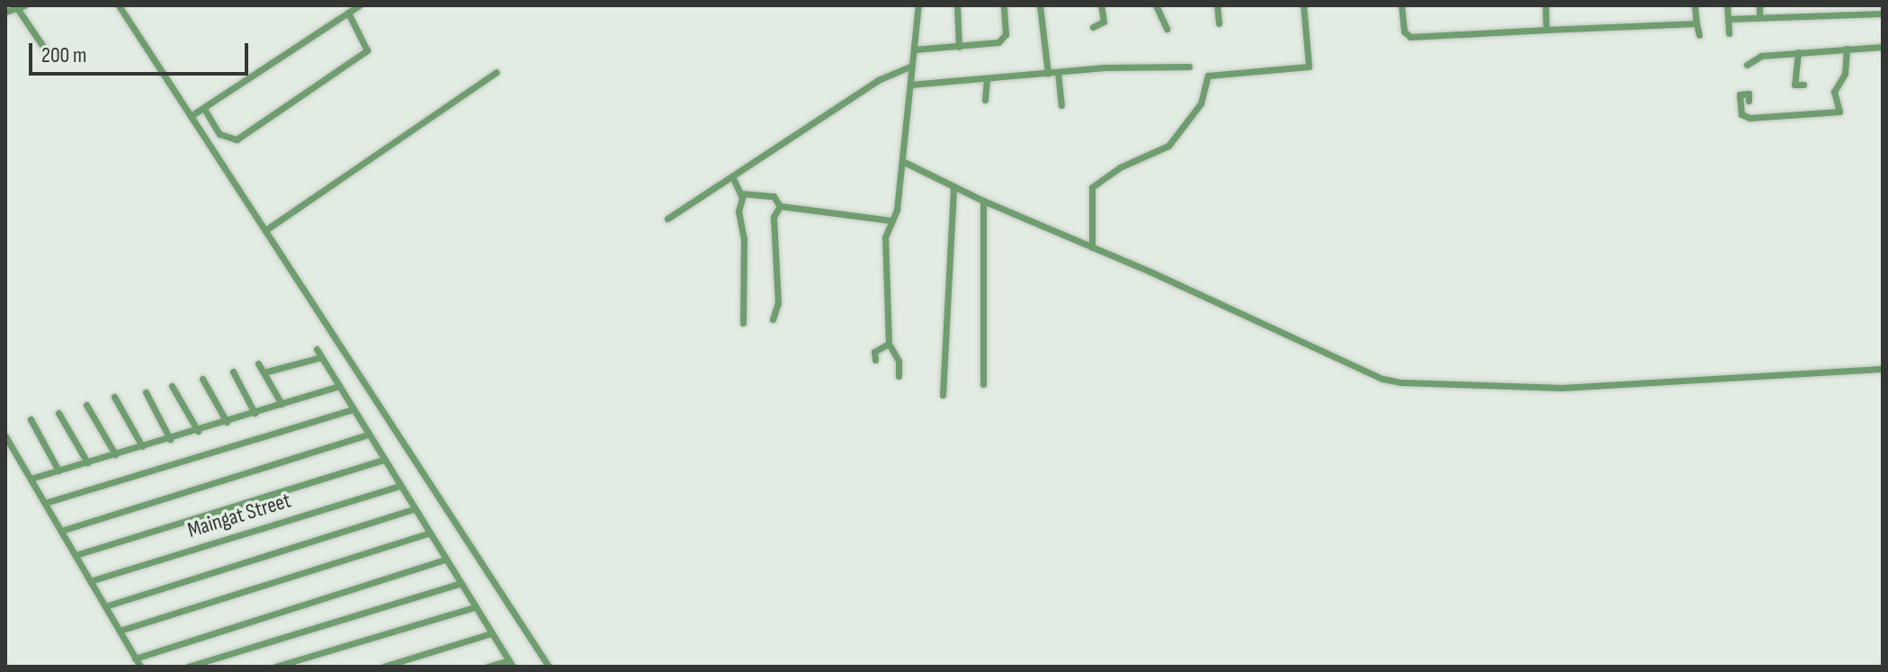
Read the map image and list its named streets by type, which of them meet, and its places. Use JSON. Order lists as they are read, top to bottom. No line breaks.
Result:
{"streets":{"street":["Maingat Street"]},"scale_bar":"200 m"}
